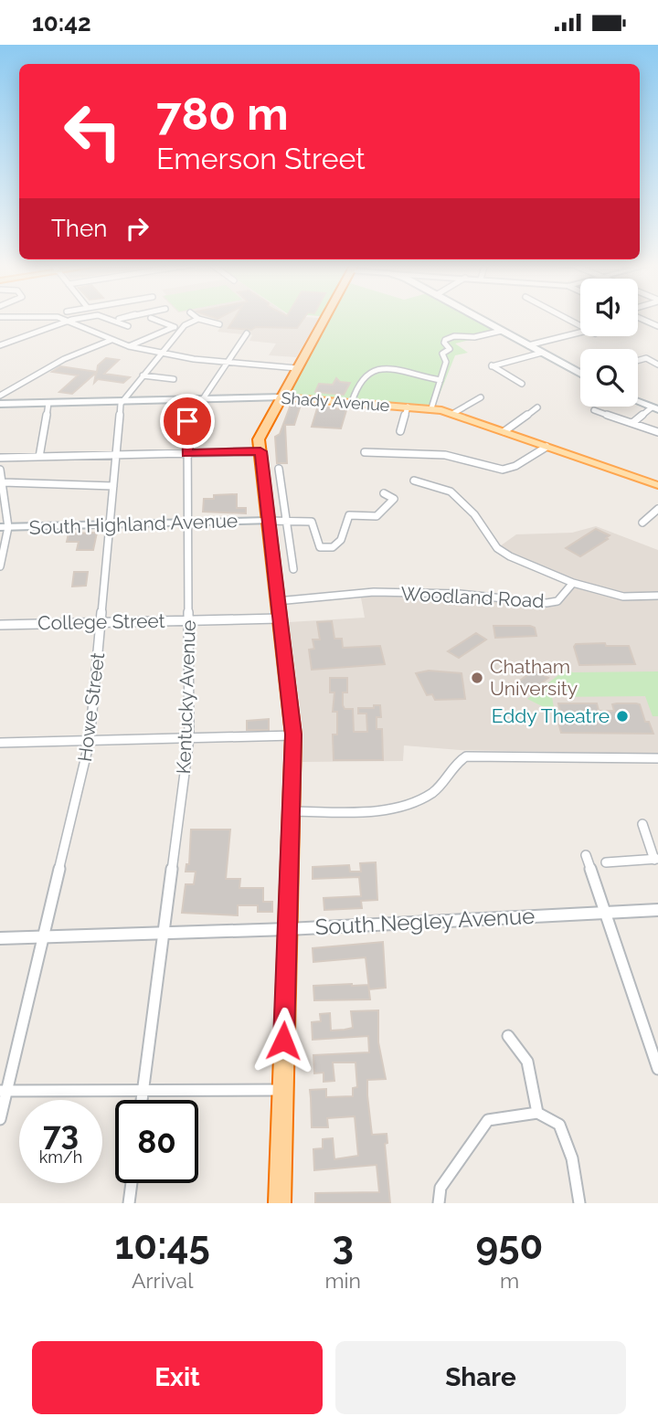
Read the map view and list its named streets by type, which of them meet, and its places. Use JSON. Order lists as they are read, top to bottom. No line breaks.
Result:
{"streets":{"main road":["Shady Avenue","South Highland Avenue"],"street":["Woodland Road","College Street","Kentucky Avenue","Howe Street","South Negley Avenue"]},"crossings":[["Shady Avenue","Kentucky Avenue"],["Shady Avenue","Howe Street"],["South Highland Avenue","Kentucky Avenue"],["South Highland Avenue","Howe Street"],["College Street","Kentucky Avenue"],["College Street","Howe Street"],["Kentucky Avenue","South Negley Avenue"],["Howe Street","South Negley Avenue"]],"places":["Chatham University","Eddy Theatre"],"page":{"status":"10:42","turn":["780 m","Emerson Street"],"then":"Then","speed":"73 km/h","limit":"80","eta":["10:45","Arrival","3","min","950","m"],"buttons":["Exit","Share"]}}
